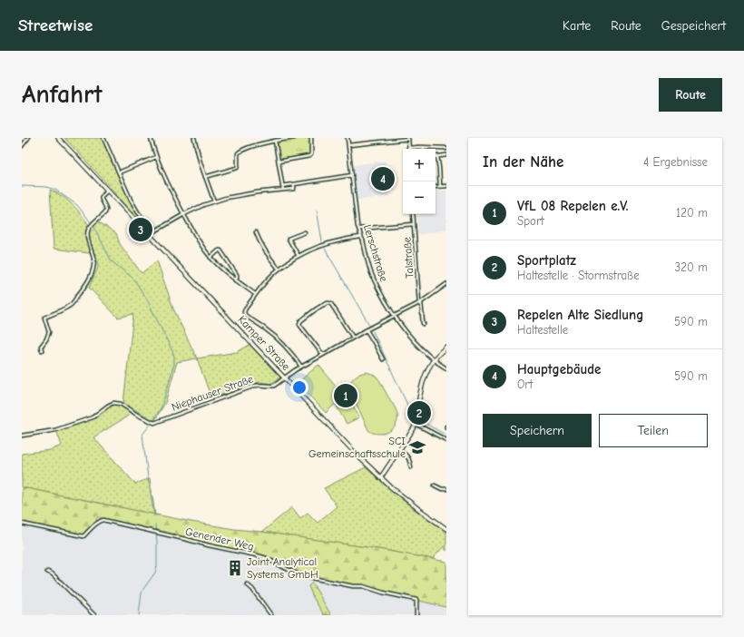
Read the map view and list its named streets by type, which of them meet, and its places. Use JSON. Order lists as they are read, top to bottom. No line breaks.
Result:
{"streets":{"main road":["Kamper Straße"],"street":["Lerschstraße","Talstraße","Niephauser Straße","Genender Weg"]},"crossings":[["Lerschstraße","Niephauser Straße"],["Talstraße","Niephauser Straße"],["Kamper Straße","Niephauser Straße"]],"places":{"school or university":["SCI Gemeinschaftsschule"],"building":["Joint Analytical Systems GmbH"]},"page":{"header":"Streetwise","nav":["Karte","Route","Gespeichert"],"buttons":["Route",["Speichern","Teilen"]],"title":"Anfahrt","heading":["In der Nähe","4 Ergebnisse"],"map_buttons":["+","−"],"pins":["4","3","1","2"],"list":[{"mark":"1","name":"VfL 08 Repelen e.V.","note":"Sport","value":"120 m"},{"mark":"2","name":"Sportplatz","note":"Haltestelle · Stormstraße","value":"320 m"},{"mark":"3","name":"Repelen Alte Siedlung","note":"Haltestelle","value":"590 m"},{"mark":"4","name":"Hauptgebäude","note":"Ort","value":"590 m"}]}}
